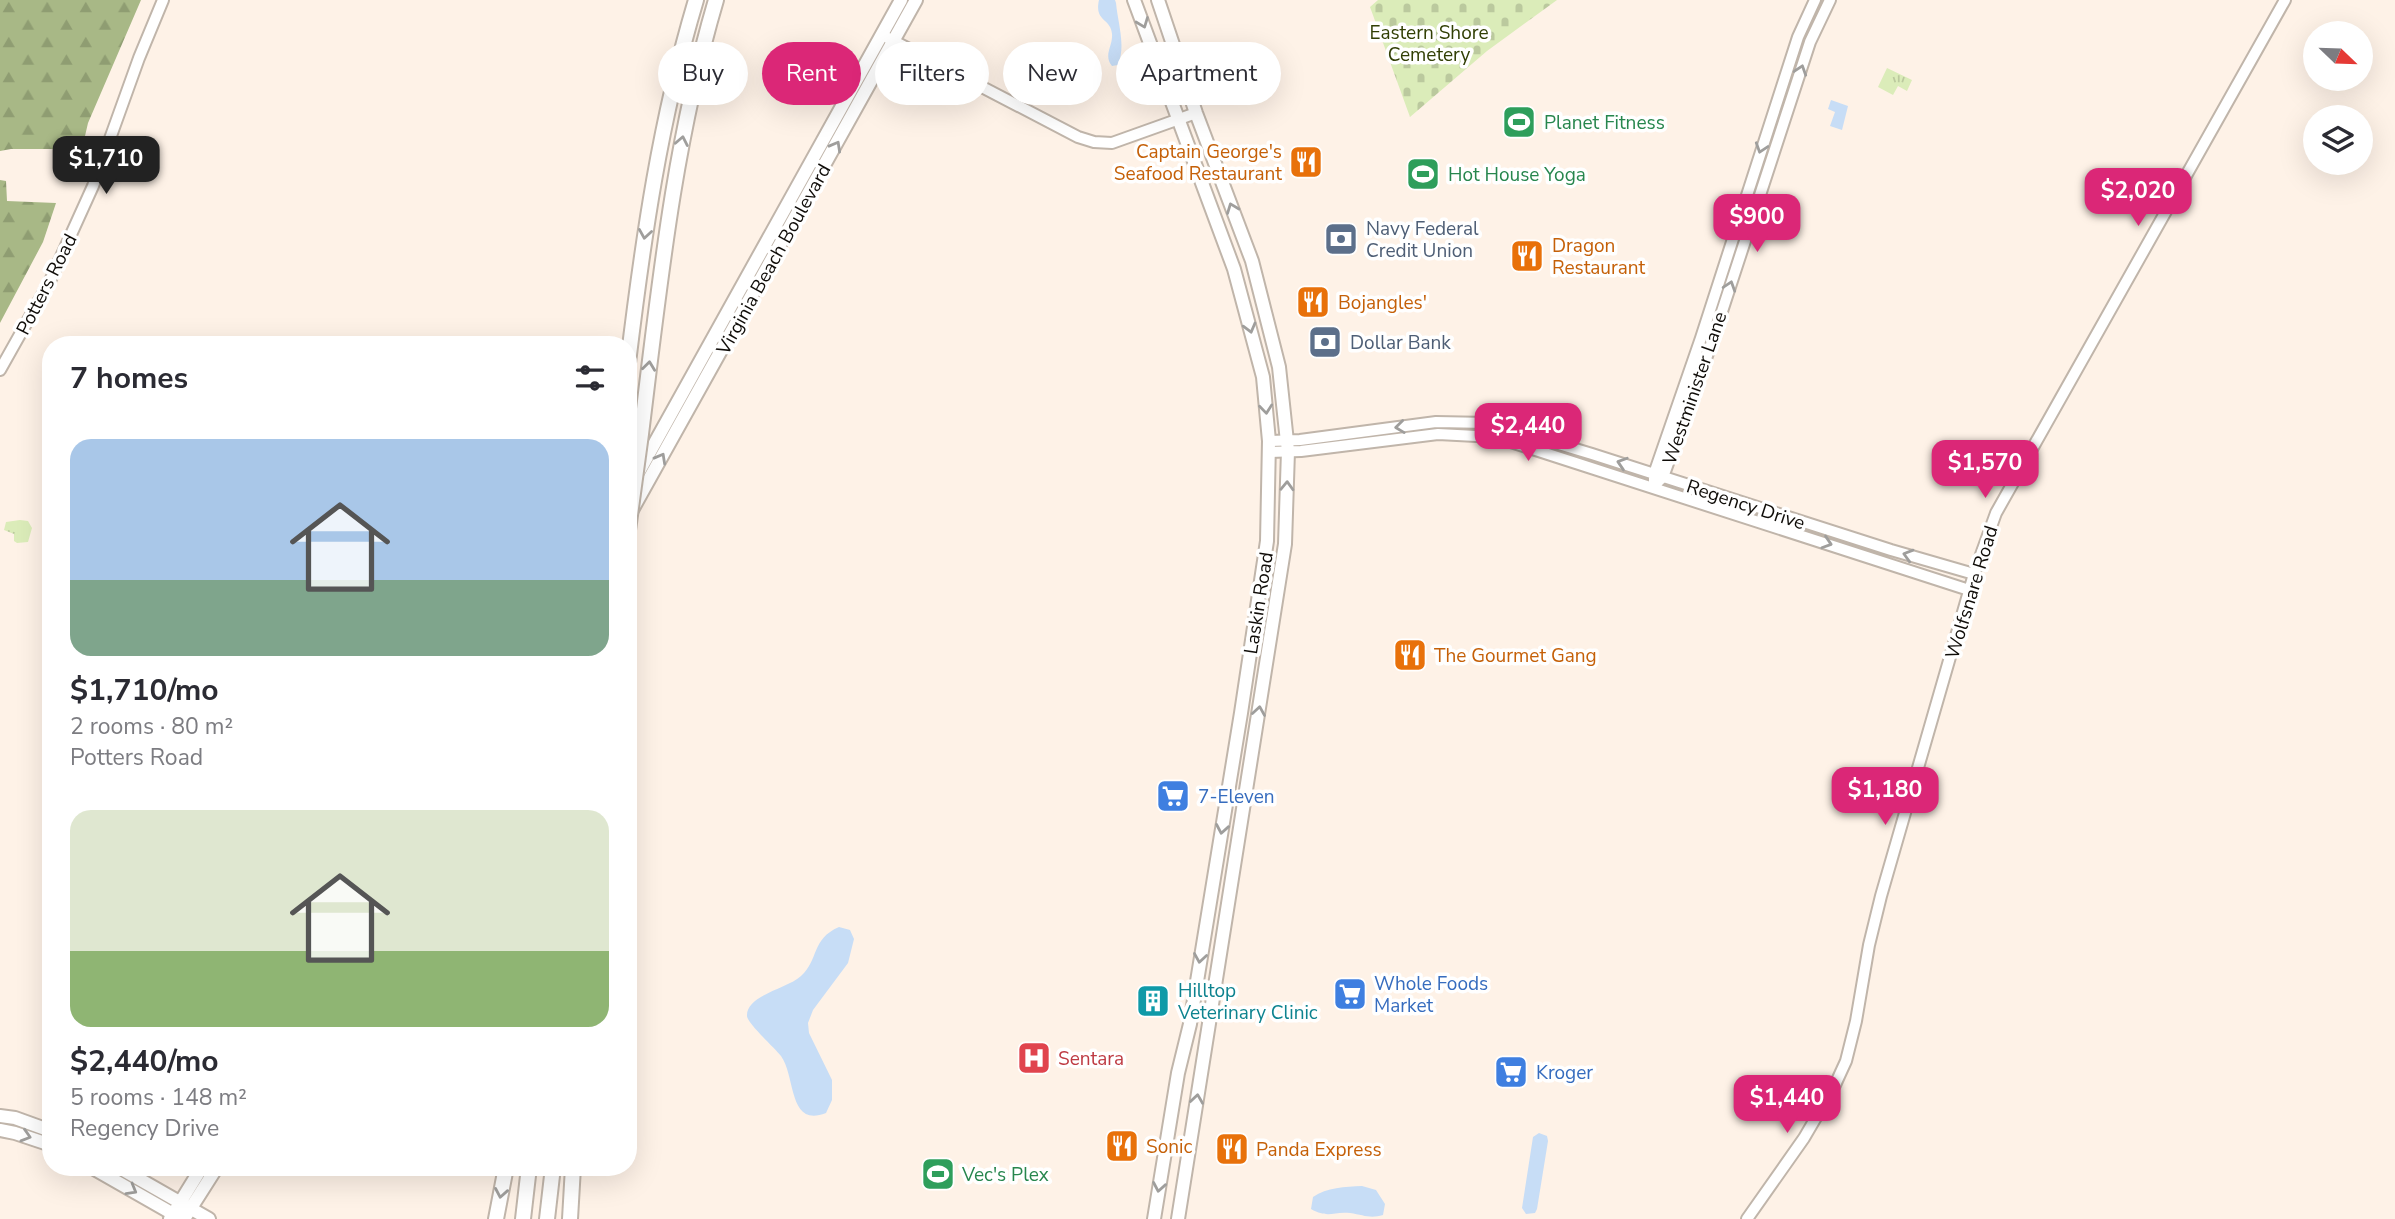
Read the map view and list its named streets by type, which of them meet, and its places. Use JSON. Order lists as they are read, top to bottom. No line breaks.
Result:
{"streets":{"main road":["Virginia Beach Boulevard","Laskin Road"],"street":["Potters Road","Westminister Lane","Regency Drive","Wolfsnare Road"]},"crossings":[["Westminister Lane","Regency Drive"],["Regency Drive","Wolfsnare Road"],["Regency Drive","Laskin Road"]],"parks":["Eastern Shore Cemetery"],"places":{"sports":["Planet Fitness","Hot House Yoga","Vec's Plex"],"restaurant":["Captain George's Seafood Restaurant","Dragon Restaurant","Bojangles'","The Gourmet Gang","Sonic","Panda Express"],"bank":["Navy Federal Credit Union","Dollar Bank"],"supermarket":["7-Eleven","Whole Foods Market","Kroger"],"building":["Hilltop Veterinary Clinic"],"hospital":["Sentara"]},"north":"bottom right","page":{"chip":["Buy","Rent","Filters","New","Apartment"],"price":["$1,710","$2,020","$900","$2,440","$1,570","$1,180","$1,440"],"heading":"7 homes","list":[{"name":"$1,710/mo","note":"2 rooms · 80 m² · Potters Road"},{"name":"$2,440/mo","note":"5 rooms · 148 m² · Regency Drive"}]}}
